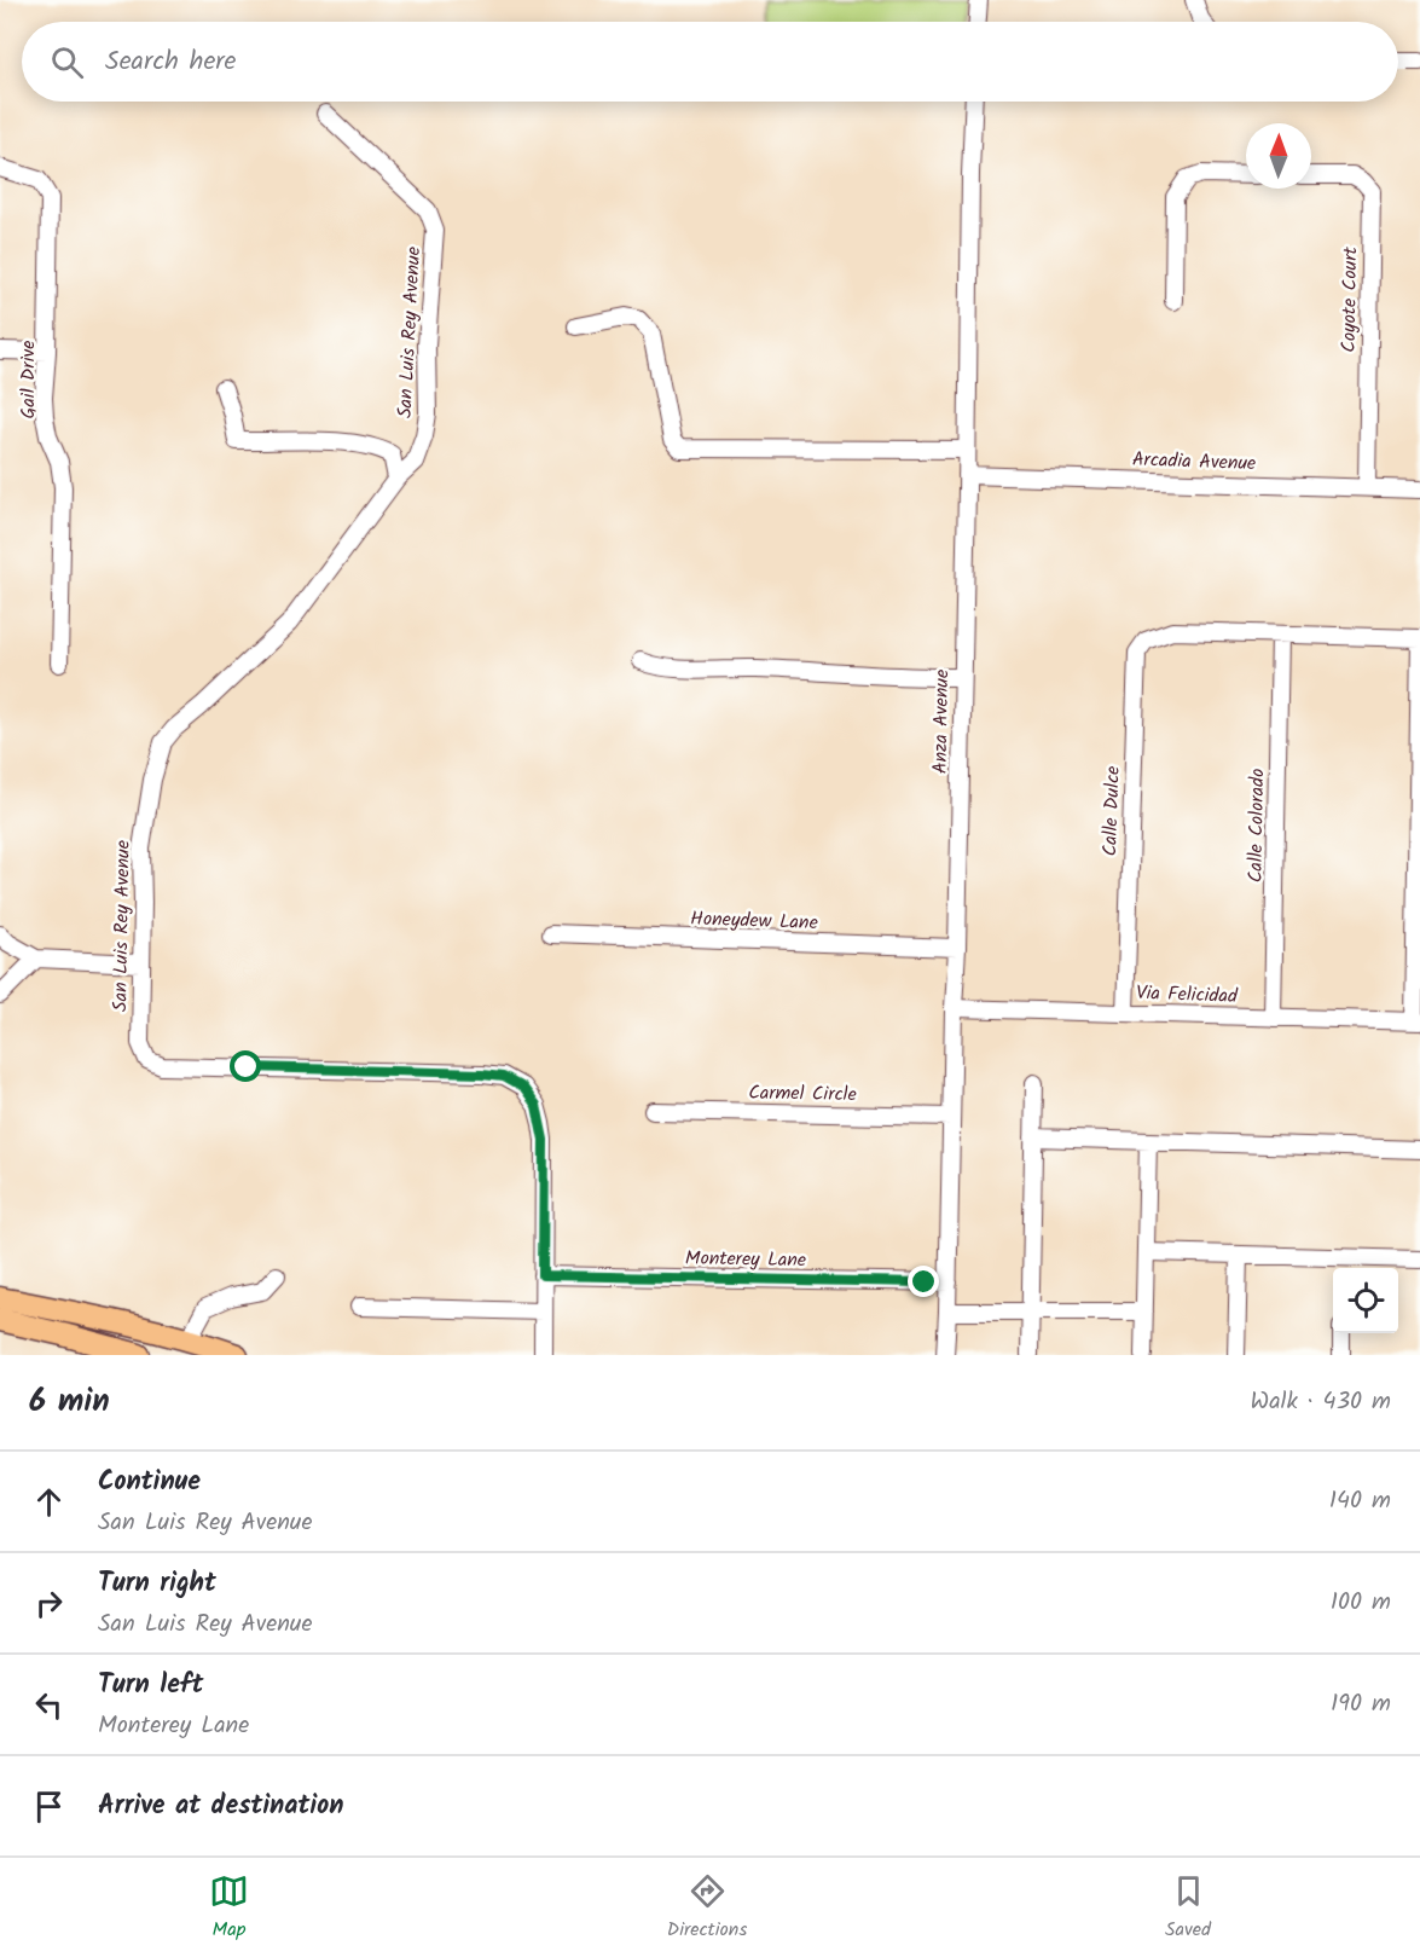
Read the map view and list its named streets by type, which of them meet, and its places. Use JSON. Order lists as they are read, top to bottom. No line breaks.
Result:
{"streets":{"street":["Coyote Court","San Luis Rey Avenue","Gail Drive","Arcadia Avenue","Anza Avenue","Calle Dulce","Calle Colorado","Honeydew Lane","Via Felicidad","Carmel Circle","Monterey Lane"]},"crossings":[["Coyote Court","Arcadia Avenue"],["San Luis Rey Avenue","Monterey Lane"],["Arcadia Avenue","Anza Avenue"],["Anza Avenue","Honeydew Lane"],["Anza Avenue","Via Felicidad"],["Anza Avenue","Carmel Circle"],["Anza Avenue","Monterey Lane"],["Calle Dulce","Calle Colorado"],["Calle Dulce","Via Felicidad"],["Calle Colorado","Via Felicidad"]],"north":"top","page":{"search":"Search here","heading":["6 min","Walk · 430 m"],"list":[["Continue","San Luis Rey Avenue","140 m"],["Turn right","San Luis Rey Avenue","100 m"],["Turn left","Monterey Lane","190 m"],"Arrive at destination"],"nav":["Map","Directions","Saved"]}}
